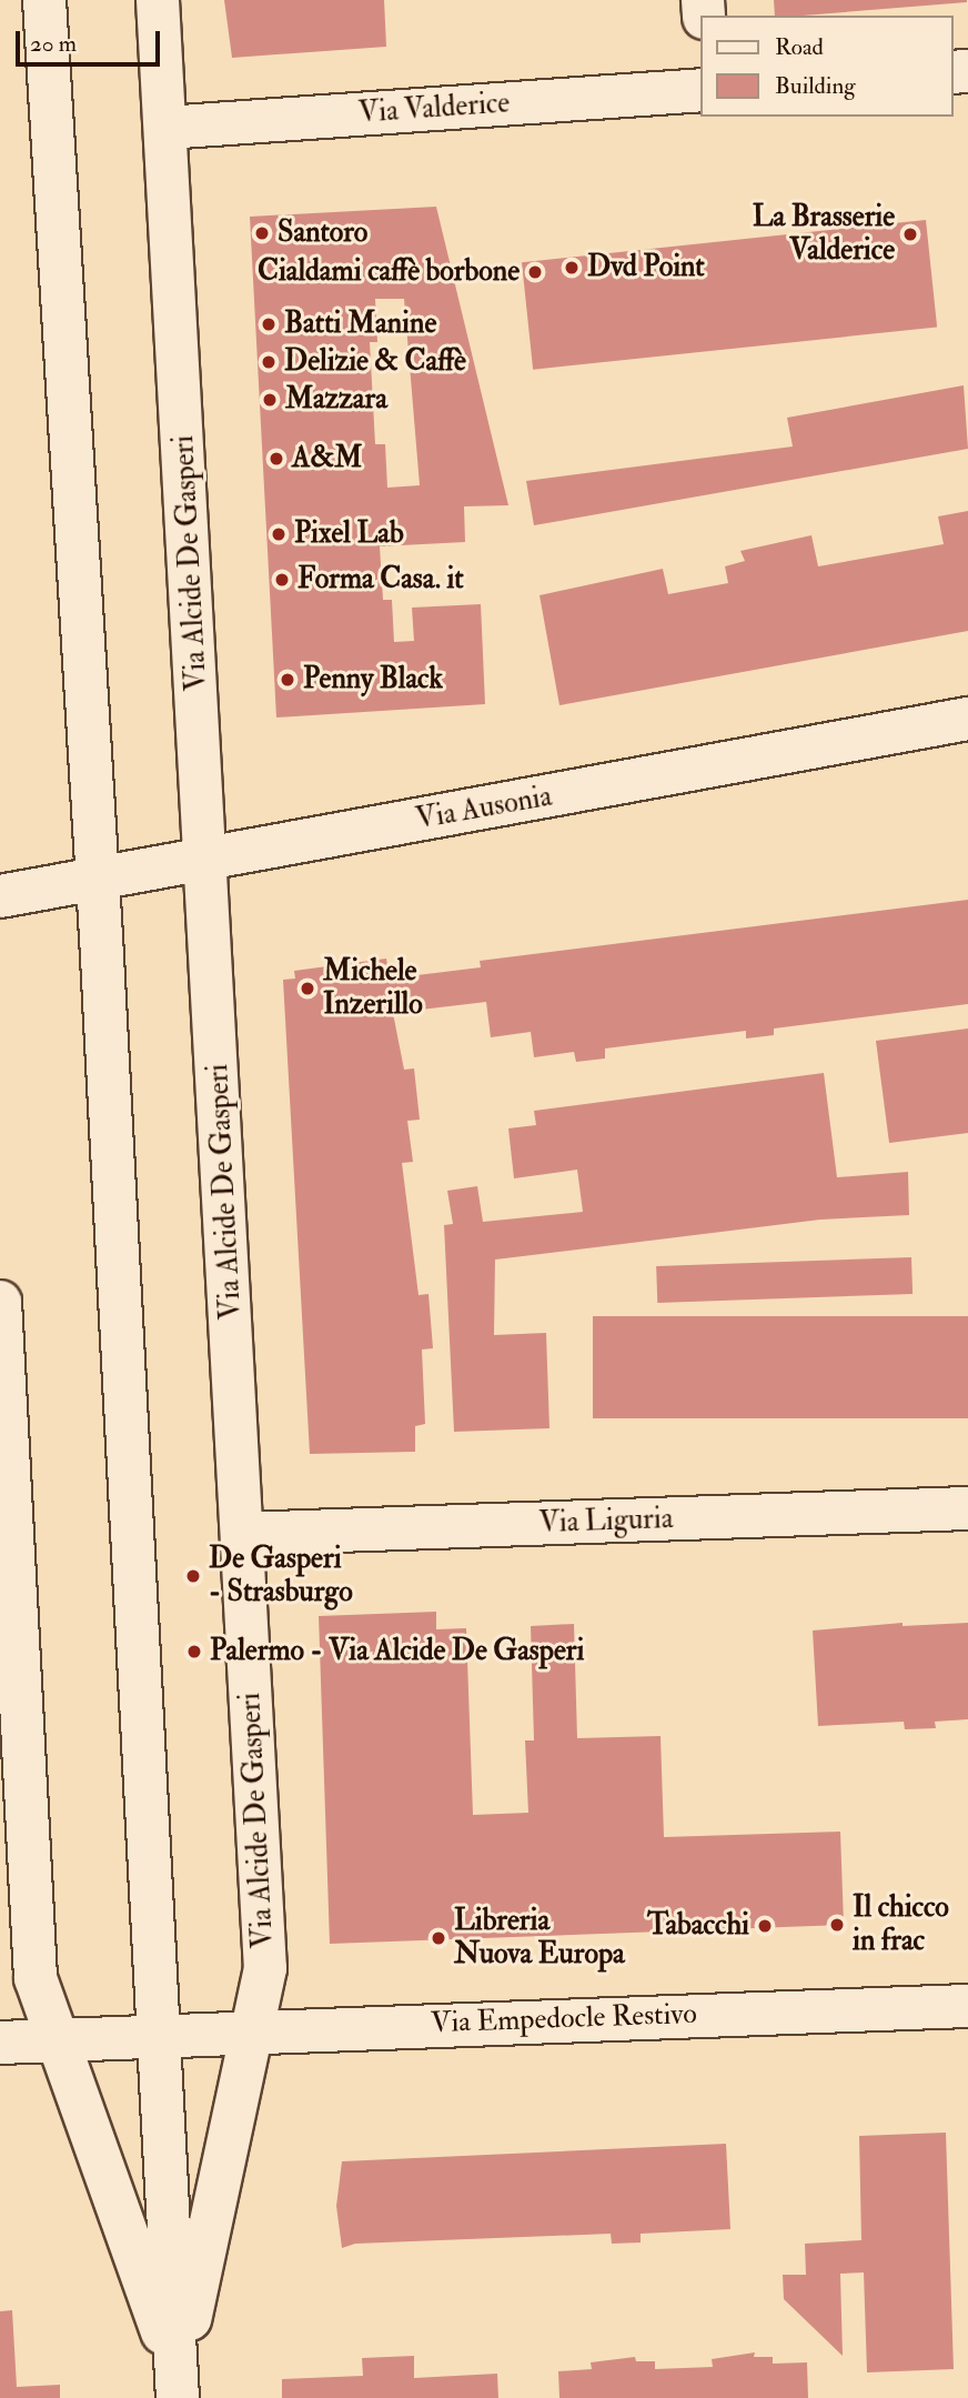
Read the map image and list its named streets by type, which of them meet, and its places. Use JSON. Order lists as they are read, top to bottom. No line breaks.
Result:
{"streets":{"street":["Via Valderice","Via Alcide De Gasperi","Via Ausonia","Via Liguria","Via Empedocle Restivo"]},"crossings":[["Via Valderice","Via Alcide De Gasperi"],["Via Alcide De Gasperi","Via Ausonia"],["Via Alcide De Gasperi","Via Liguria"],["Via Alcide De Gasperi","Via Empedocle Restivo"]],"places":["Santoro","La Brasserie Valderice","Dvd Point","Cialdami caffè borbone","Batti Manine","Delizie & Caffè","Mazzara","A&M","Pixel Lab","Forma Casa. it","Penny Black","Michele Inzerillo","De Gasperi - Strasburgo","Palermo - Via Alcide De Gasperi","Il chicco in frac","Tabacchi","Libreria Nuova Europa"],"legend":["Road","Building"],"scale_bar":"20 m"}
